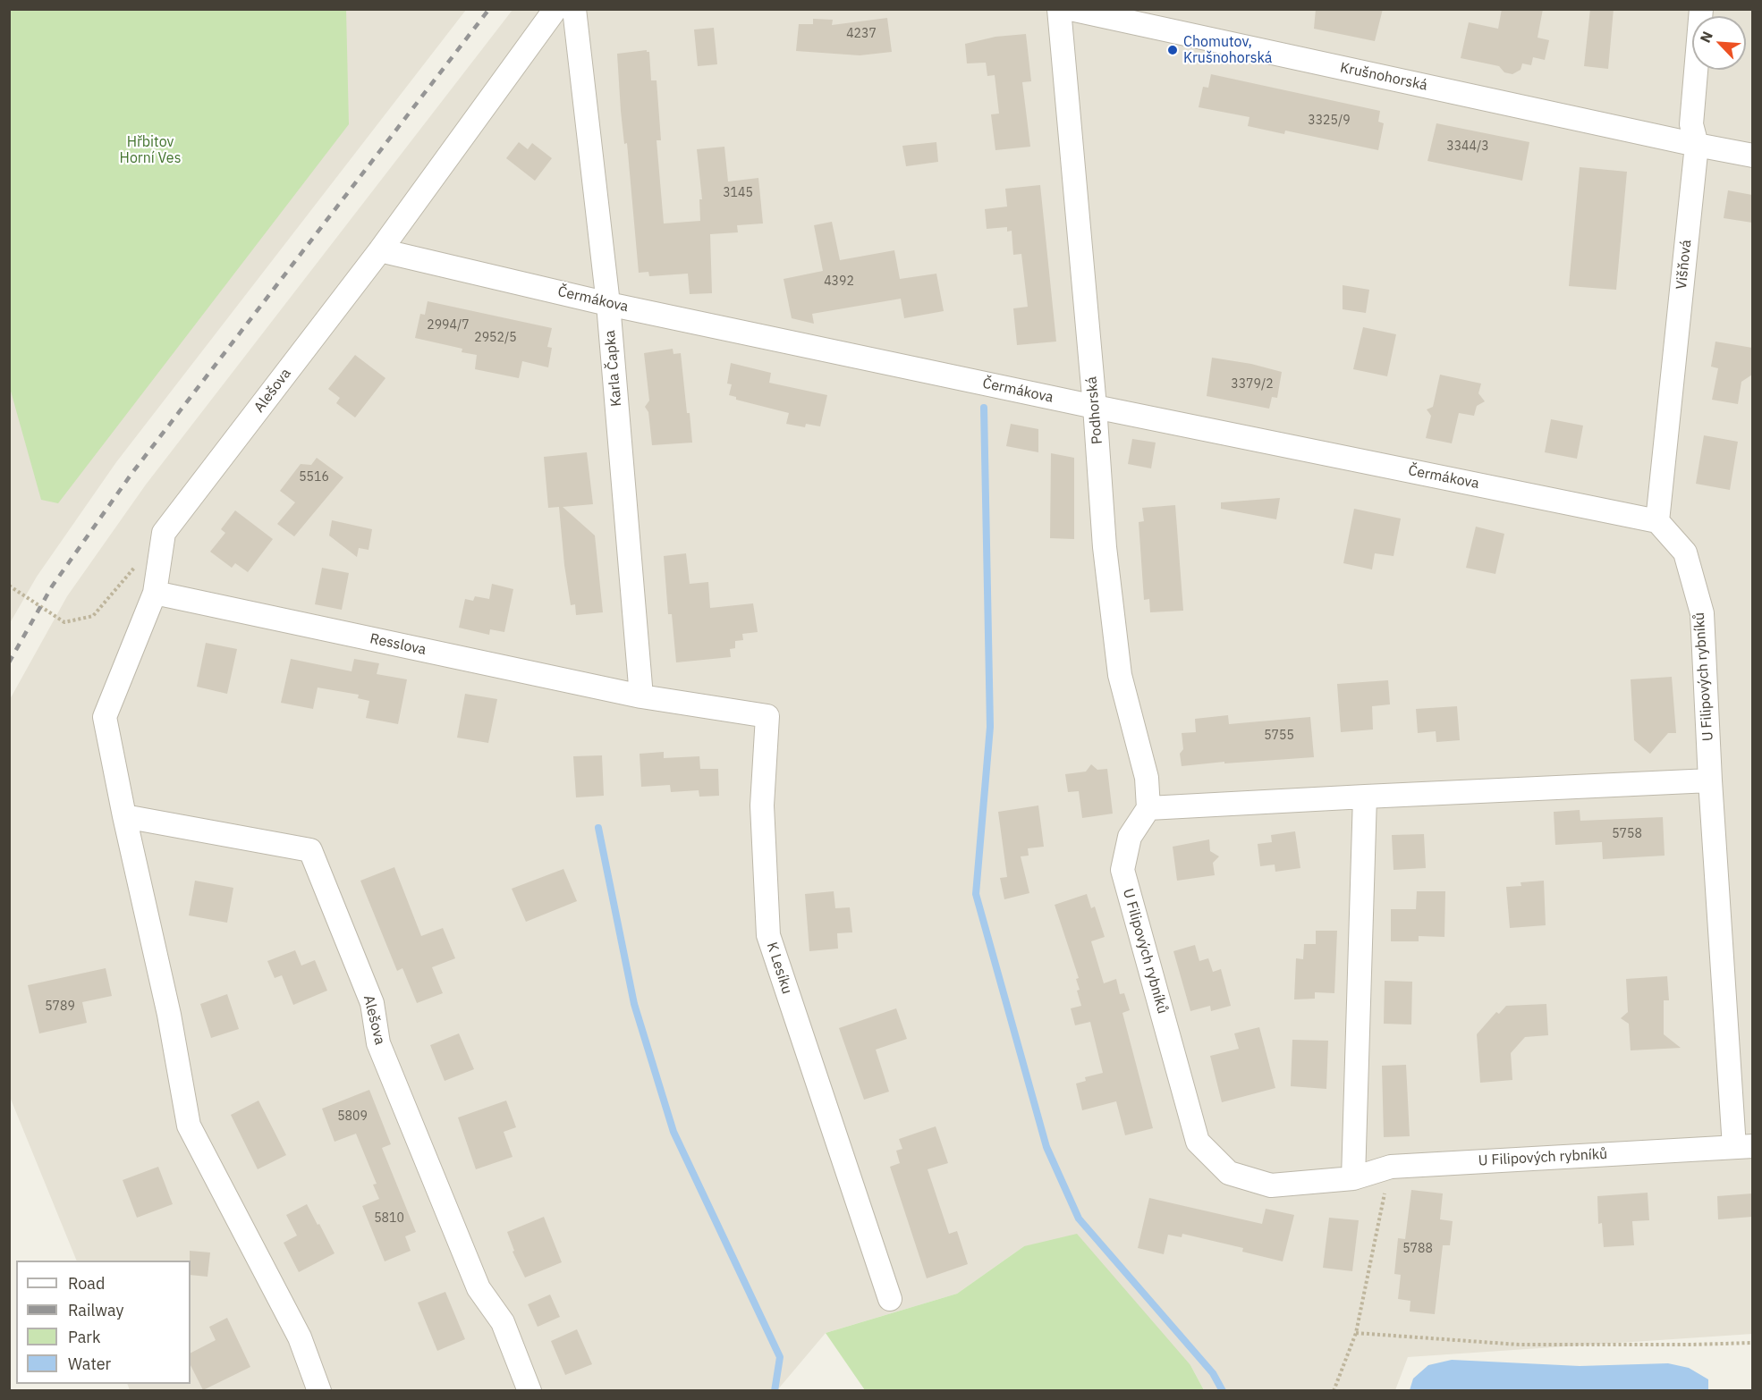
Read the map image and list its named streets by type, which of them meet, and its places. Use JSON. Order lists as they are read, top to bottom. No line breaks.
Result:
{"streets":{"street":["Krušnohorská","Višňová","Čermákova","Karla Čapka","Alešova","Podhorská","Resslova","U Filipových rybníků","K Lesíku"]},"crossings":[["Krušnohorská","Višňová"],["Višňová","Čermákova"],["Višňová","U Filipových rybníků"],["Čermákova","Karla Čapka"],["Čermákova","Alešova"],["Čermákova","Podhorská"],["Čermákova","U Filipových rybníků"],["Karla Čapka","Resslova"],["Karla Čapka","K Lesíku"],["Alešova","Resslova"],["Podhorská","U Filipových rybníků"],["Resslova","K Lesíku"]],"parks":["Hřbitov Horní Ves"],"places":["Chomutov, Krušnohorská"],"house_numbers":["4237","3325/9","3344/3","3145","4392","2994/7","2952/5","3379/2","5516","5755","5758","5789","5809","5810","5788"],"legend":["Road","Railway","Park","Water"],"north":"top left"}
